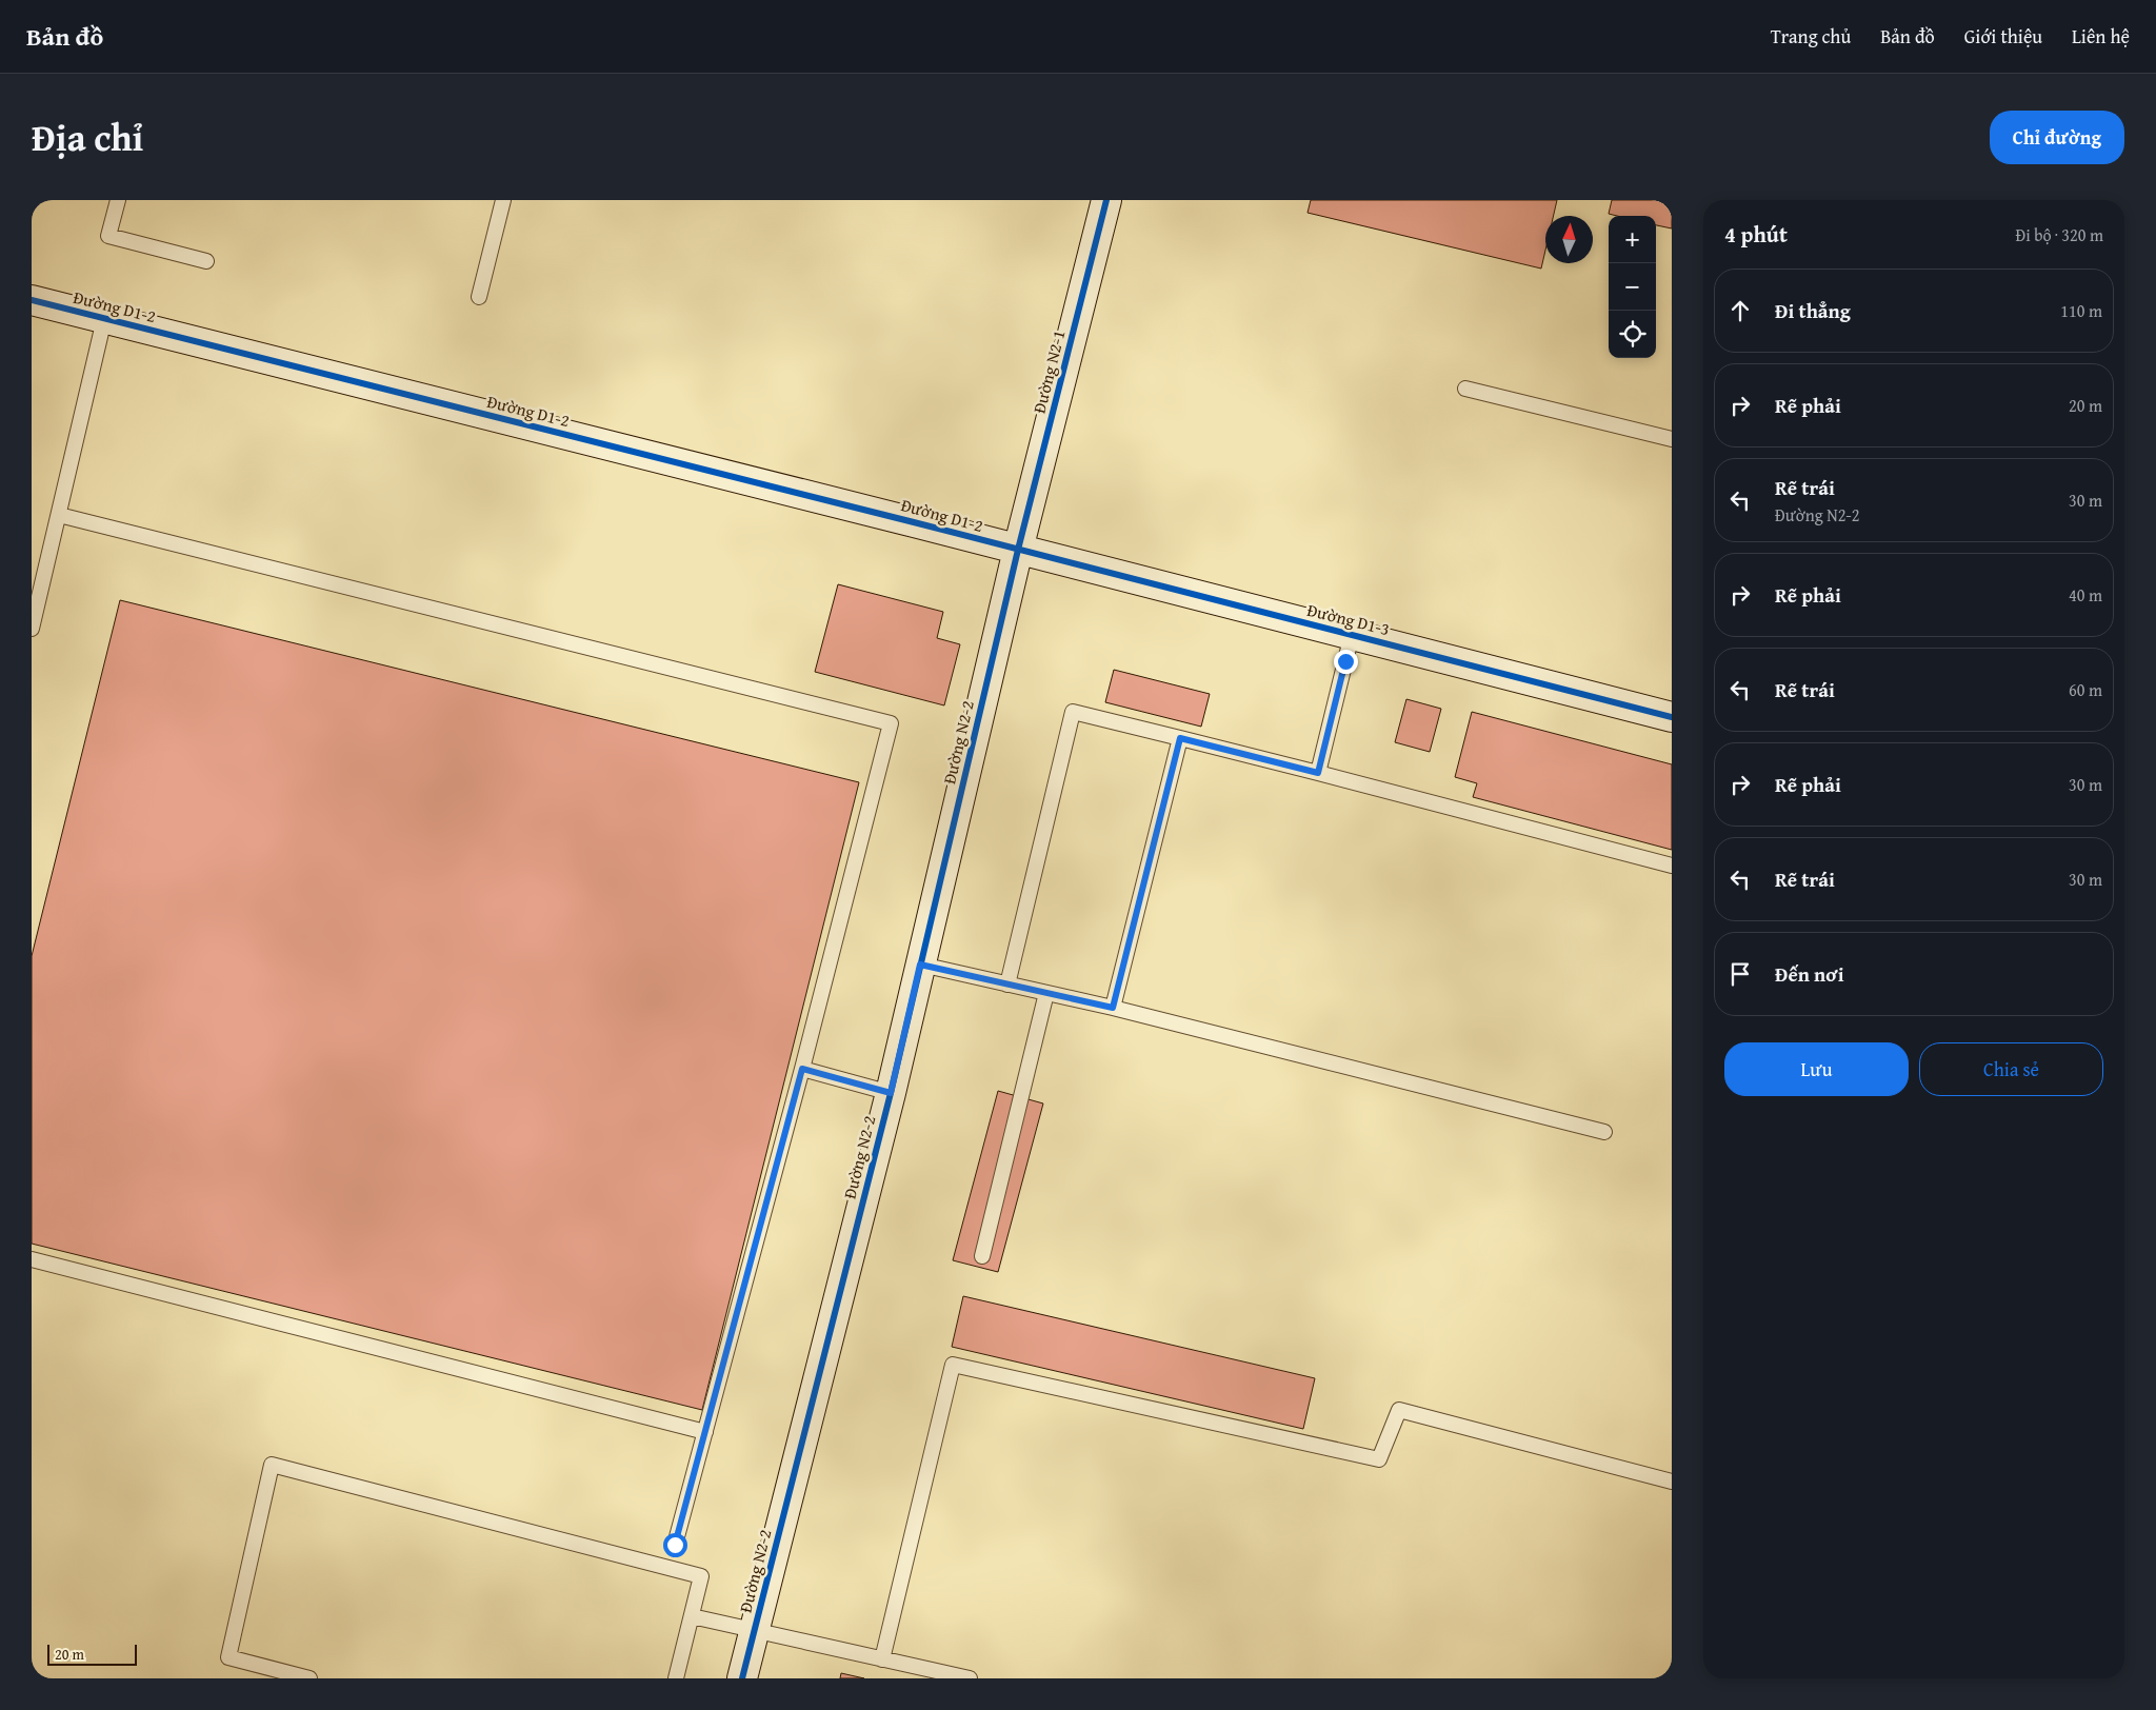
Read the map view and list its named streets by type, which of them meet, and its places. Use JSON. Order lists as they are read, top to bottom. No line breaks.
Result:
{"streets":{"street":["Đường D1-2","Đường N2-1","Đường D1-3","Đường N2-2"]},"crossings":[["Đường D1-2","Đường N2-1"],["Đường D1-2","Đường D1-3"],["Đường D1-2","Đường N2-2"],["Đường N2-1","Đường D1-3"],["Đường N2-1","Đường N2-2"],["Đường D1-3","Đường N2-2"]],"scale_bar":"20 m","north":"top","page":{"header":"Bản đồ","nav":["Trang chủ","Bản đồ","Giới thiệu","Liên hệ"],"title":"Địa chỉ","buttons":["Chỉ đường",["Lưu","Chia sẻ"]],"heading":["4 phút","Đi bộ · 320 m"],"map_buttons":["+","−"],"list":[["Đi thẳng","110 m"],["Rẽ phải","20 m"],["Rẽ trái","Đường N2-2","30 m"],["Rẽ phải","40 m"],["Rẽ trái","60 m"],["Rẽ phải","30 m"],["Rẽ trái","30 m"],"Đến nơi"],"scale":"20 m"}}
